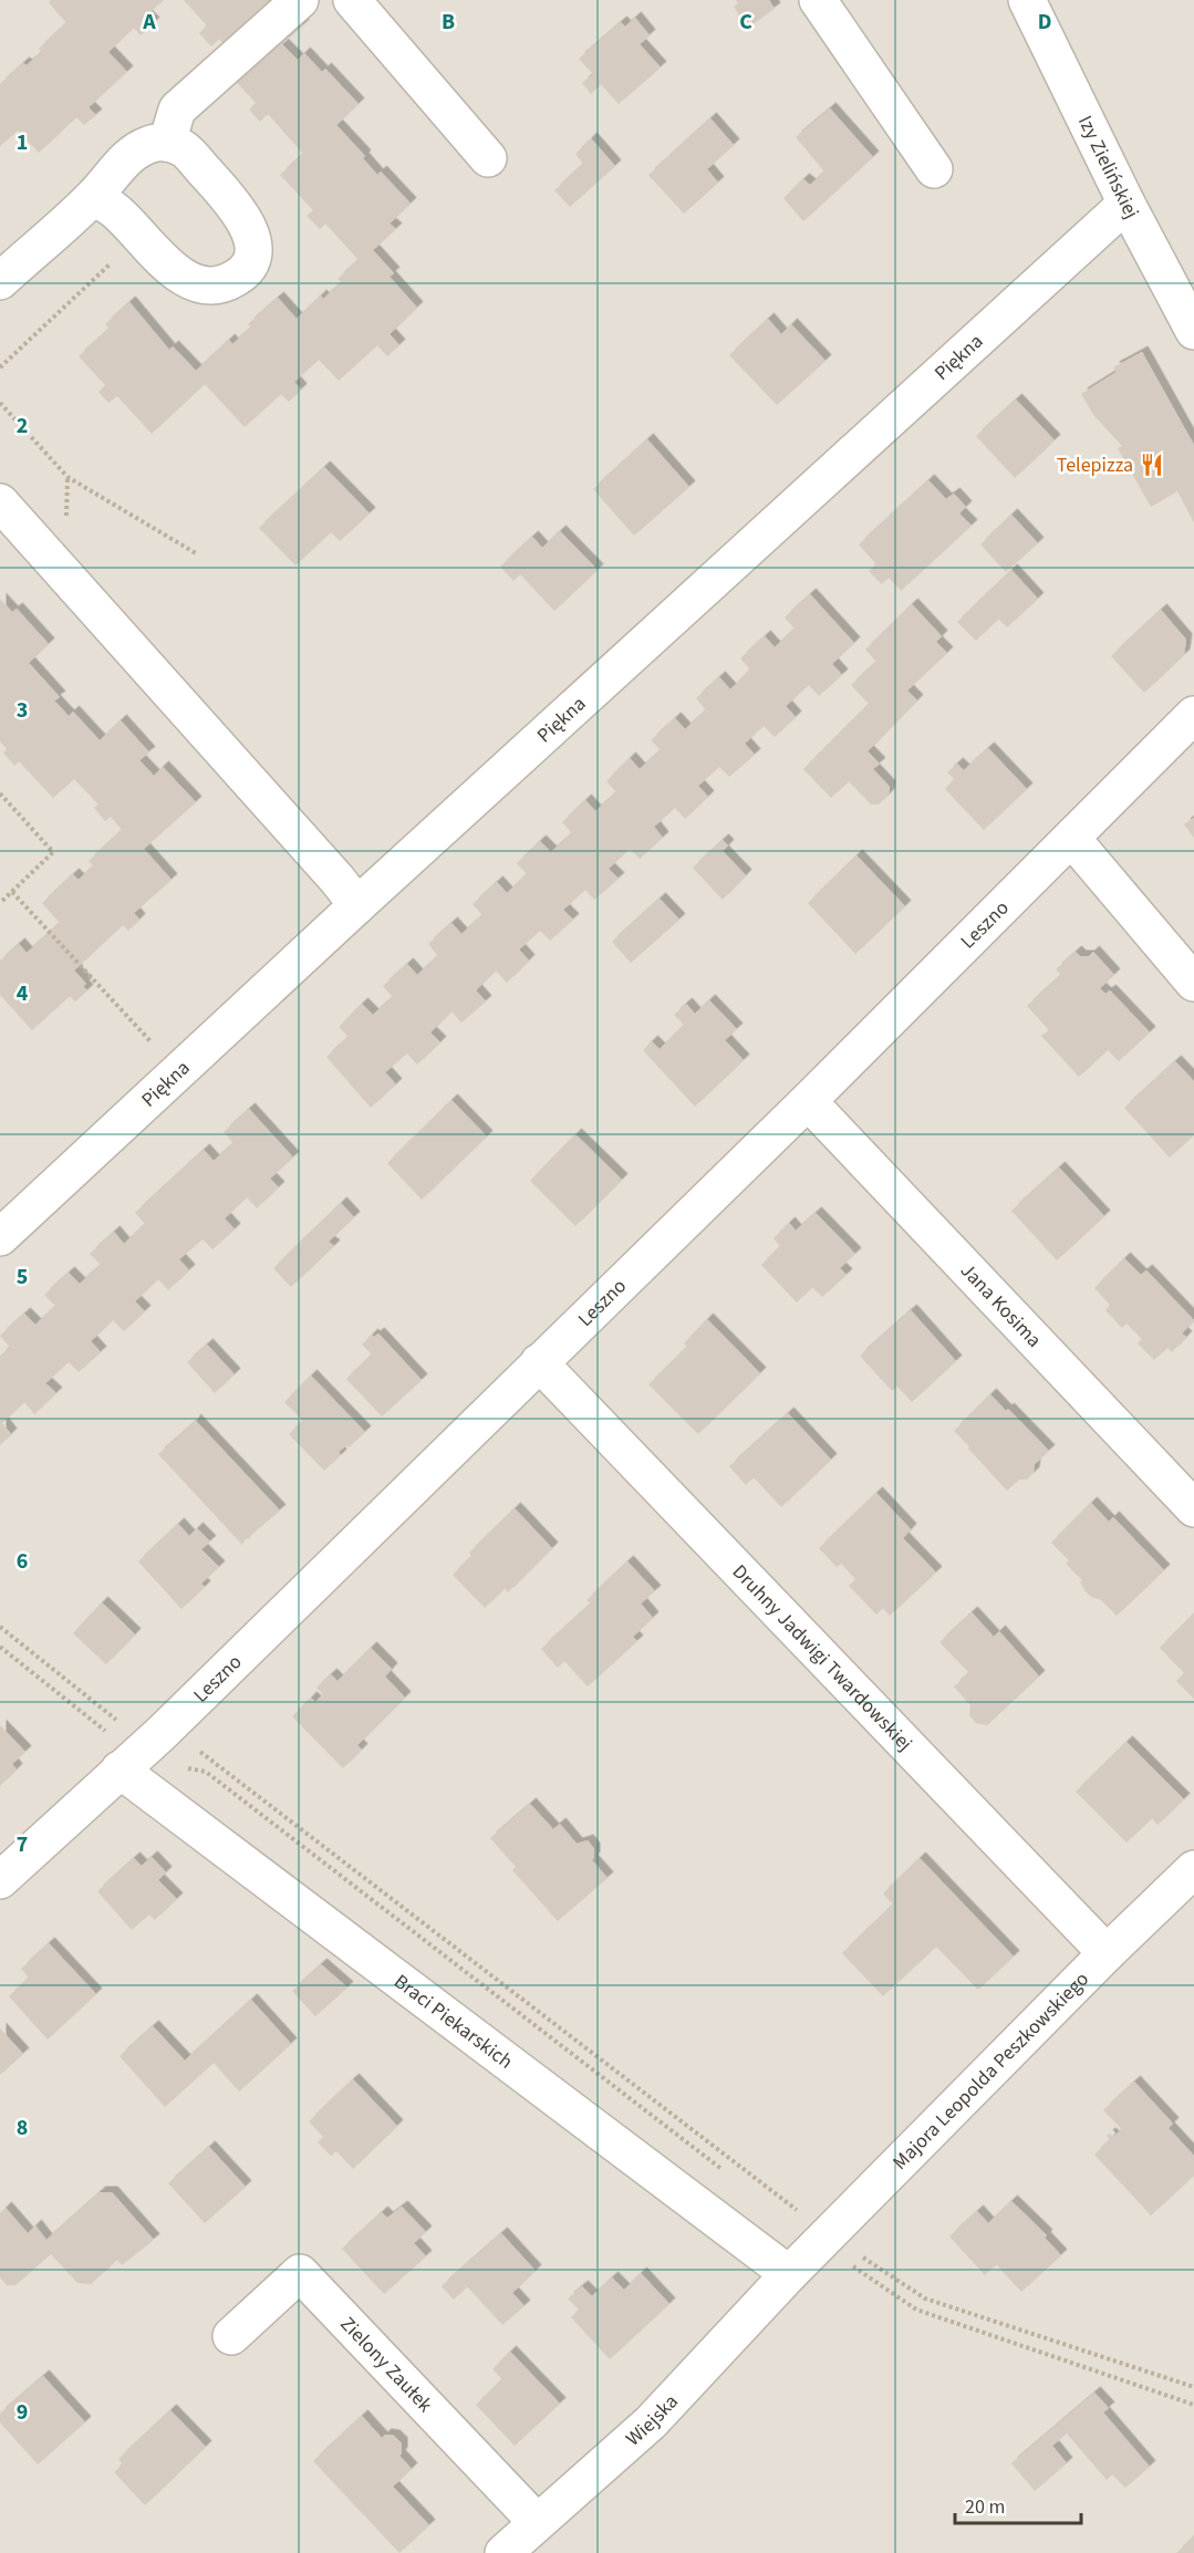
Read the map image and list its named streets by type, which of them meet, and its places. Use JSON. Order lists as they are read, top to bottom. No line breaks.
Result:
{"streets":{"street":["Izy Zielińskiej","Piękna","Leszno","Jana Kosima","Druhny Jadwigi Twardowskiej","Braci Piekarskich","Majora Leopolda Peszkowskiego","Zielony Zaułek","Wiejska"]},"crossings":[["Izy Zielińskiej","Piękna"],["Leszno","Jana Kosima"],["Leszno","Druhny Jadwigi Twardowskiej"],["Leszno","Braci Piekarskich"],["Druhny Jadwigi Twardowskiej","Majora Leopolda Peszkowskiego"],["Braci Piekarskich","Majora Leopolda Peszkowskiego"],["Braci Piekarskich","Wiejska"],["Majora Leopolda Peszkowskiego","Wiejska"],["Zielony Zaułek","Wiejska"]],"places":{"restaurant":["Telepizza"]},"scale_bar":"20 m","grid":{"columns":["A","B","C","D"],"rows":["1","2","3","4","5","6","7","8","9"]}}
